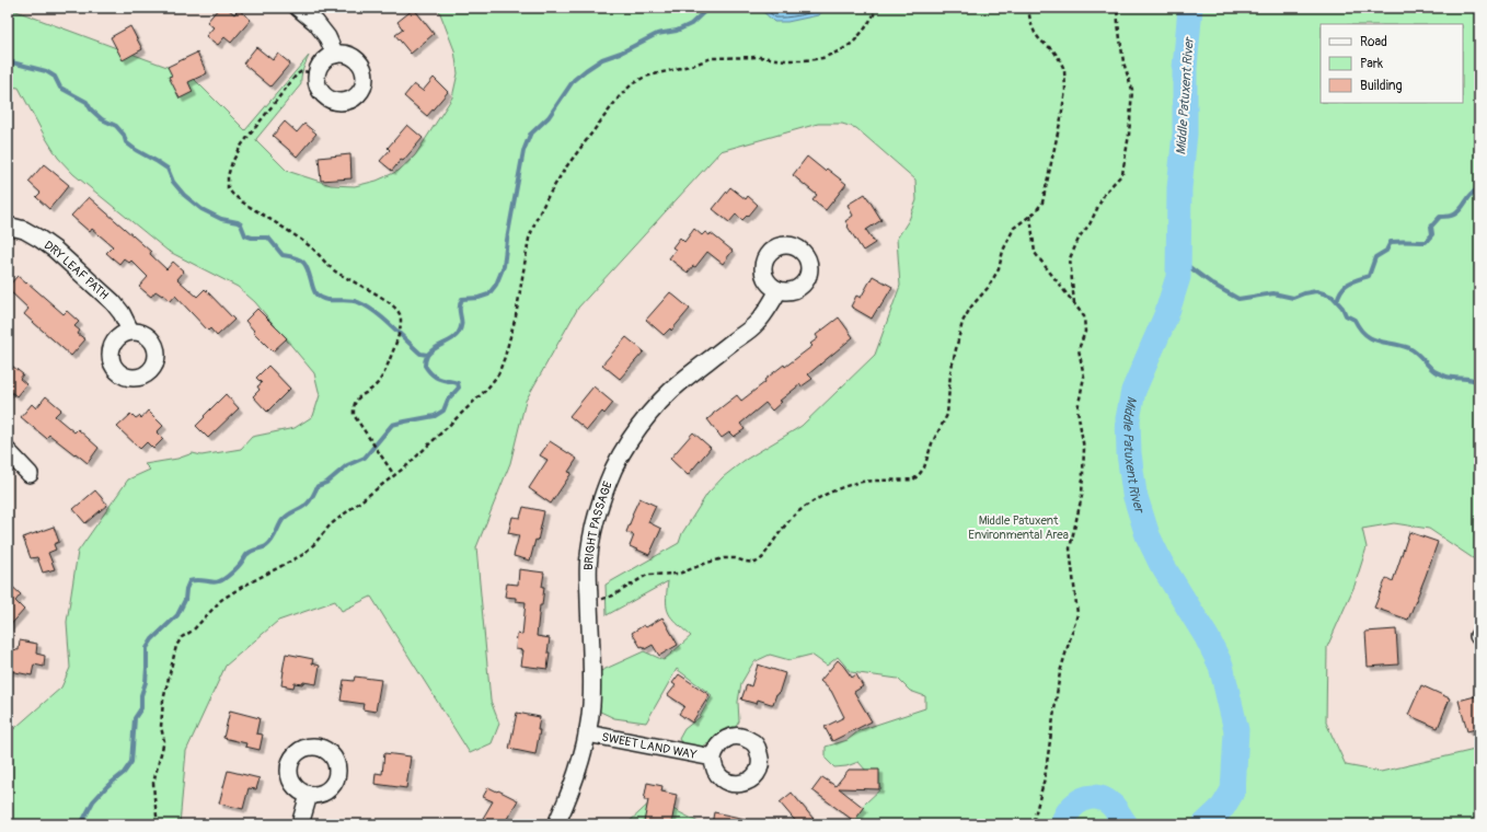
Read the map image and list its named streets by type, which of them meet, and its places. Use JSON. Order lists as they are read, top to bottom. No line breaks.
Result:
{"streets":{"street":["DRY LEAF PATH","BRIGHT PASSAGE","SWEET LAND WAY"]},"crossings":[["BRIGHT PASSAGE","SWEET LAND WAY"]],"water":["Middle Patuxent River"],"parks":["Middle Patuxent Environmental Area"],"legend":["Road","Park","Building"]}
